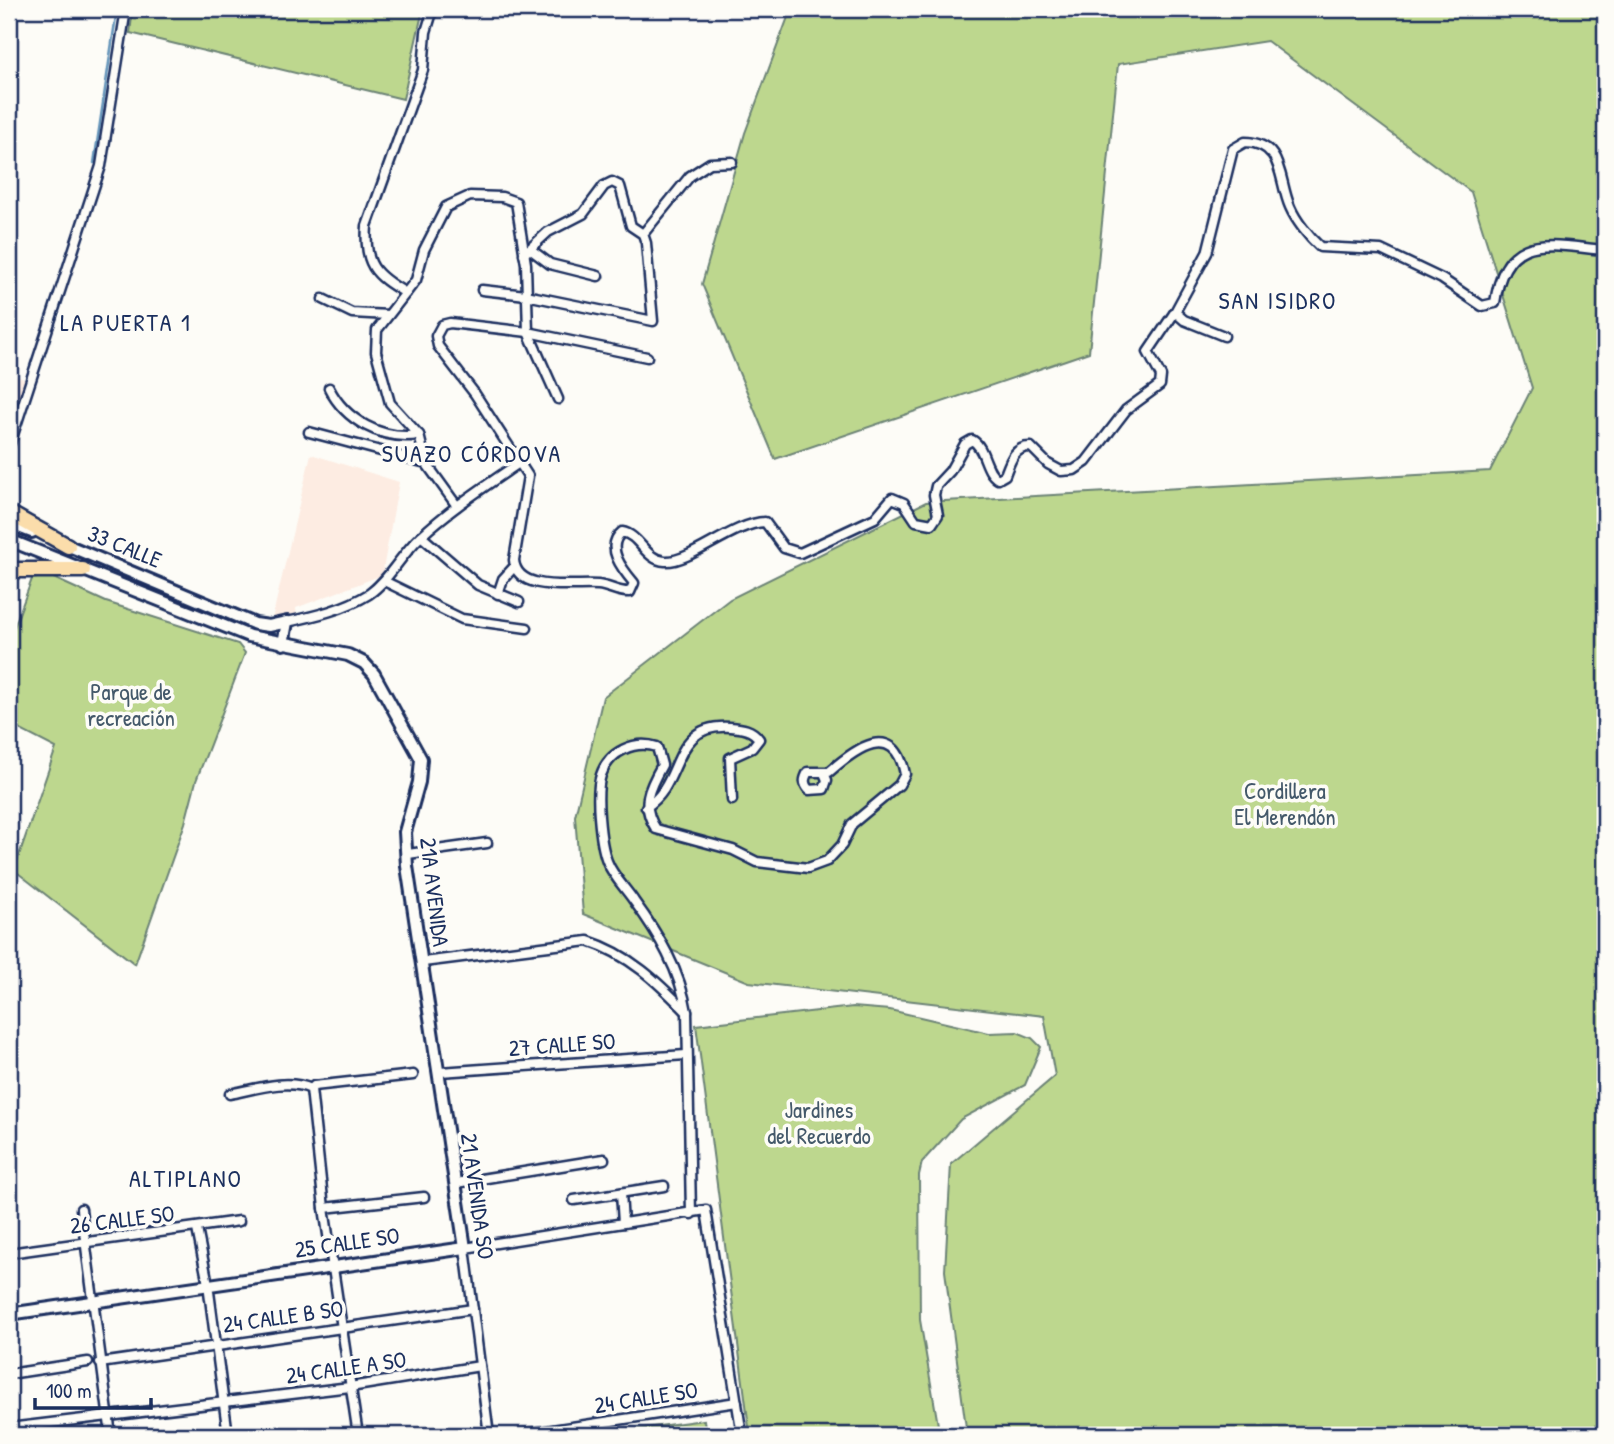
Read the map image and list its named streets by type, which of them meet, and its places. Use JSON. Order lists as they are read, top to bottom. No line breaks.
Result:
{"streets":{"street":["33 CALLE","21A AVENIDA","27 CALLE SO","21 AVENIDA SO","26 CALLE SO","25 CALLE SO","24 CALLE B SO","24 CALLE A SO","24 CALLE SO"]},"crossings":[["33 CALLE","21A AVENIDA"],["21A AVENIDA","21 AVENIDA SO"],["27 CALLE SO","21 AVENIDA SO"],["21 AVENIDA SO","25 CALLE SO"],["21 AVENIDA SO","24 CALLE B SO"],["21 AVENIDA SO","24 CALLE A SO"]],"districts":["SAN ISIDRO","LA PUERTA 1","SUAZO CÓRDOVA","ALTIPLANO"],"parks":["Parque de recreación","Cordillera El Merendón","Jardines del Recuerdo"],"scale_bar":"100 m"}
